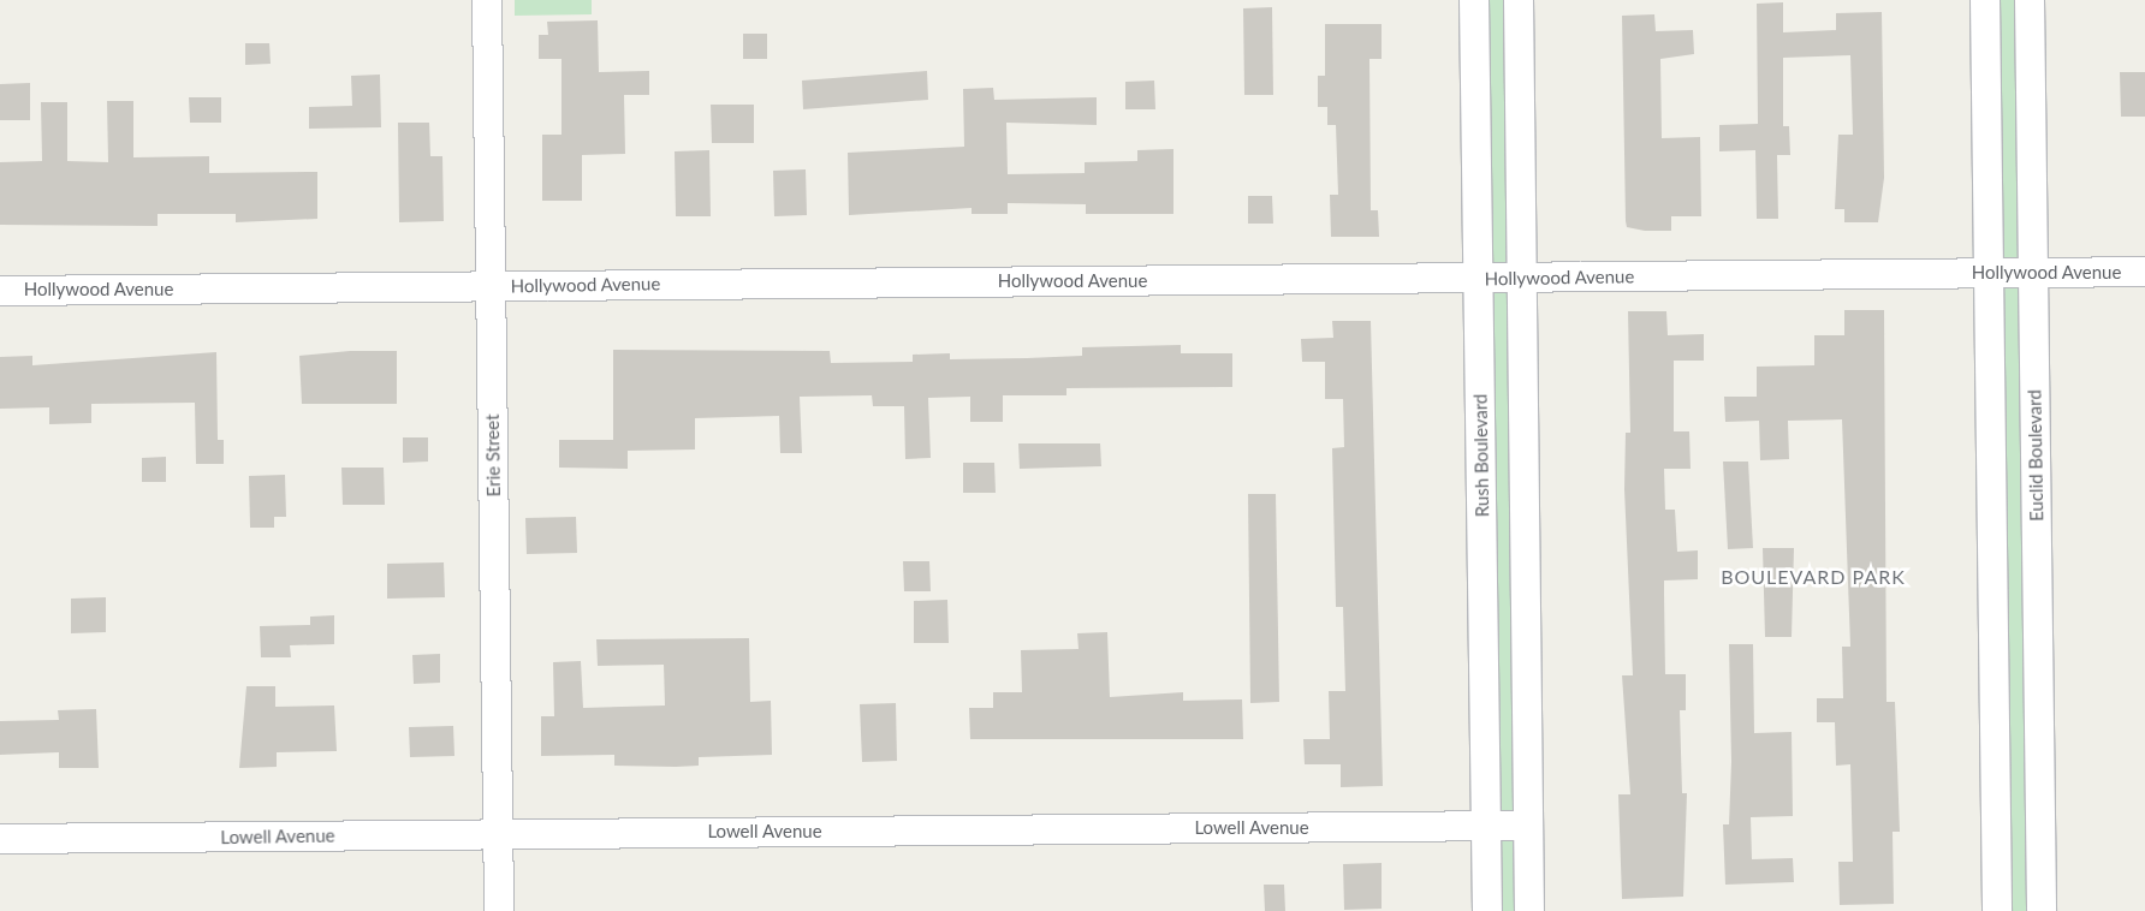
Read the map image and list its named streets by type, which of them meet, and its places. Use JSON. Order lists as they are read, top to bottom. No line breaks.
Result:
{"streets":{"street":["Hollywood Avenue","Erie Street","Rush Boulevard","Euclid Boulevard","Lowell Avenue"]},"crossings":[["Hollywood Avenue","Erie Street"],["Hollywood Avenue","Rush Boulevard"],["Hollywood Avenue","Euclid Boulevard"],["Erie Street","Lowell Avenue"],["Rush Boulevard","Lowell Avenue"]],"districts":["BOULEVARD PARK"]}
